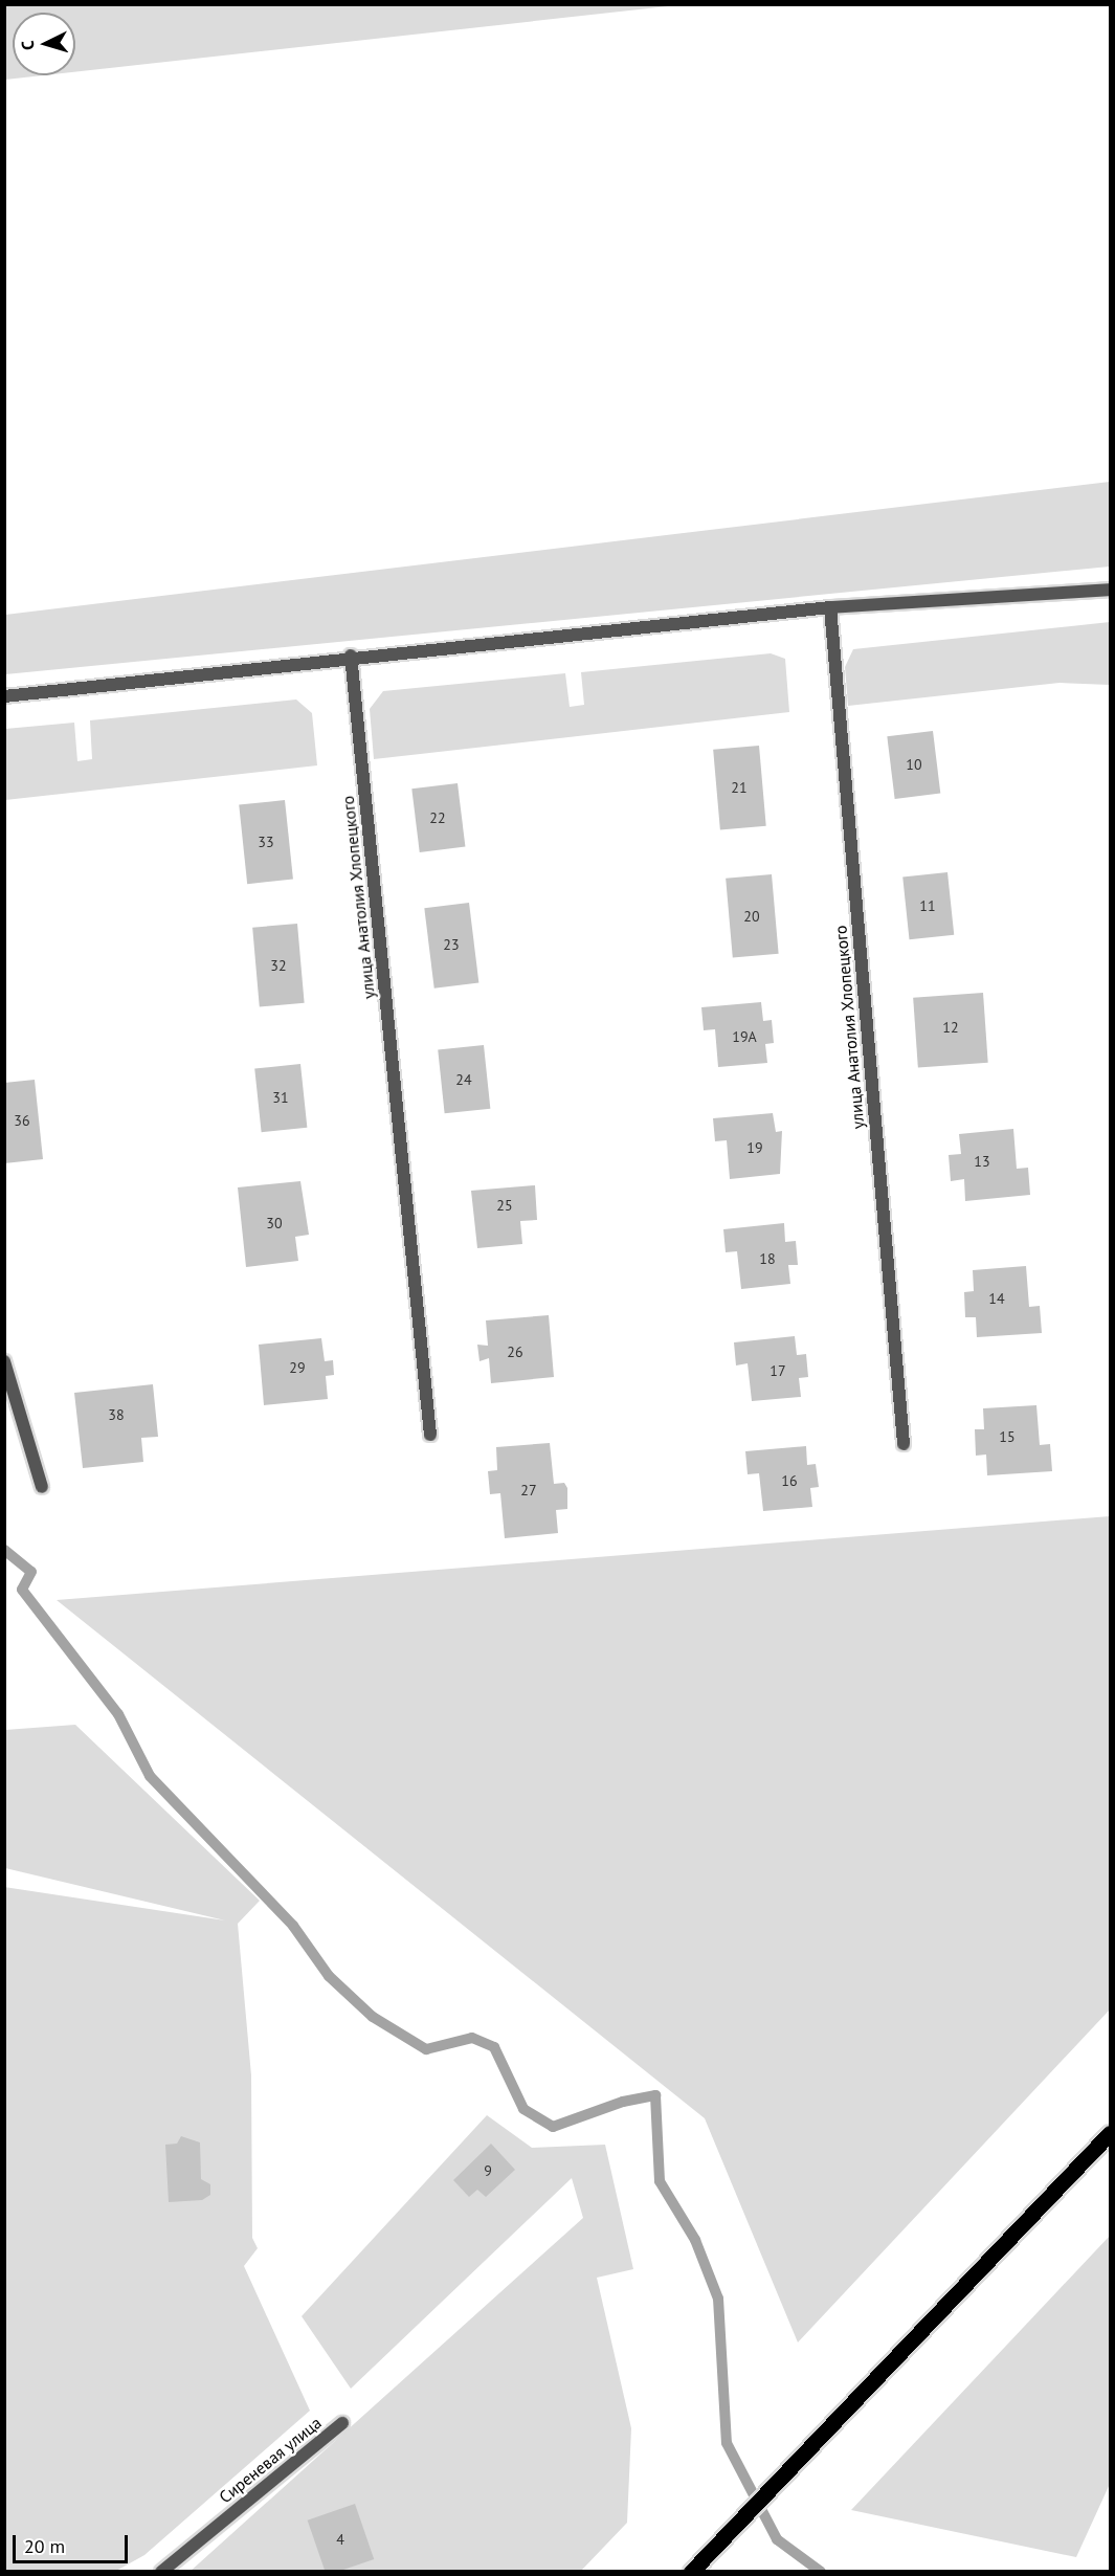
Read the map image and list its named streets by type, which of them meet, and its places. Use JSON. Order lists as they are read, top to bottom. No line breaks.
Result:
{"streets":{"street":["улица Анатолия Хлопецкого","Сиреневая улица"]},"house_numbers":["10","21","22","33","11","20","23","32","12","19А","24","31","36","19","13","25","30","18","14","26","29","17","38","15","16","27","9","4"],"scale_bar":"20 m","north":"left"}
